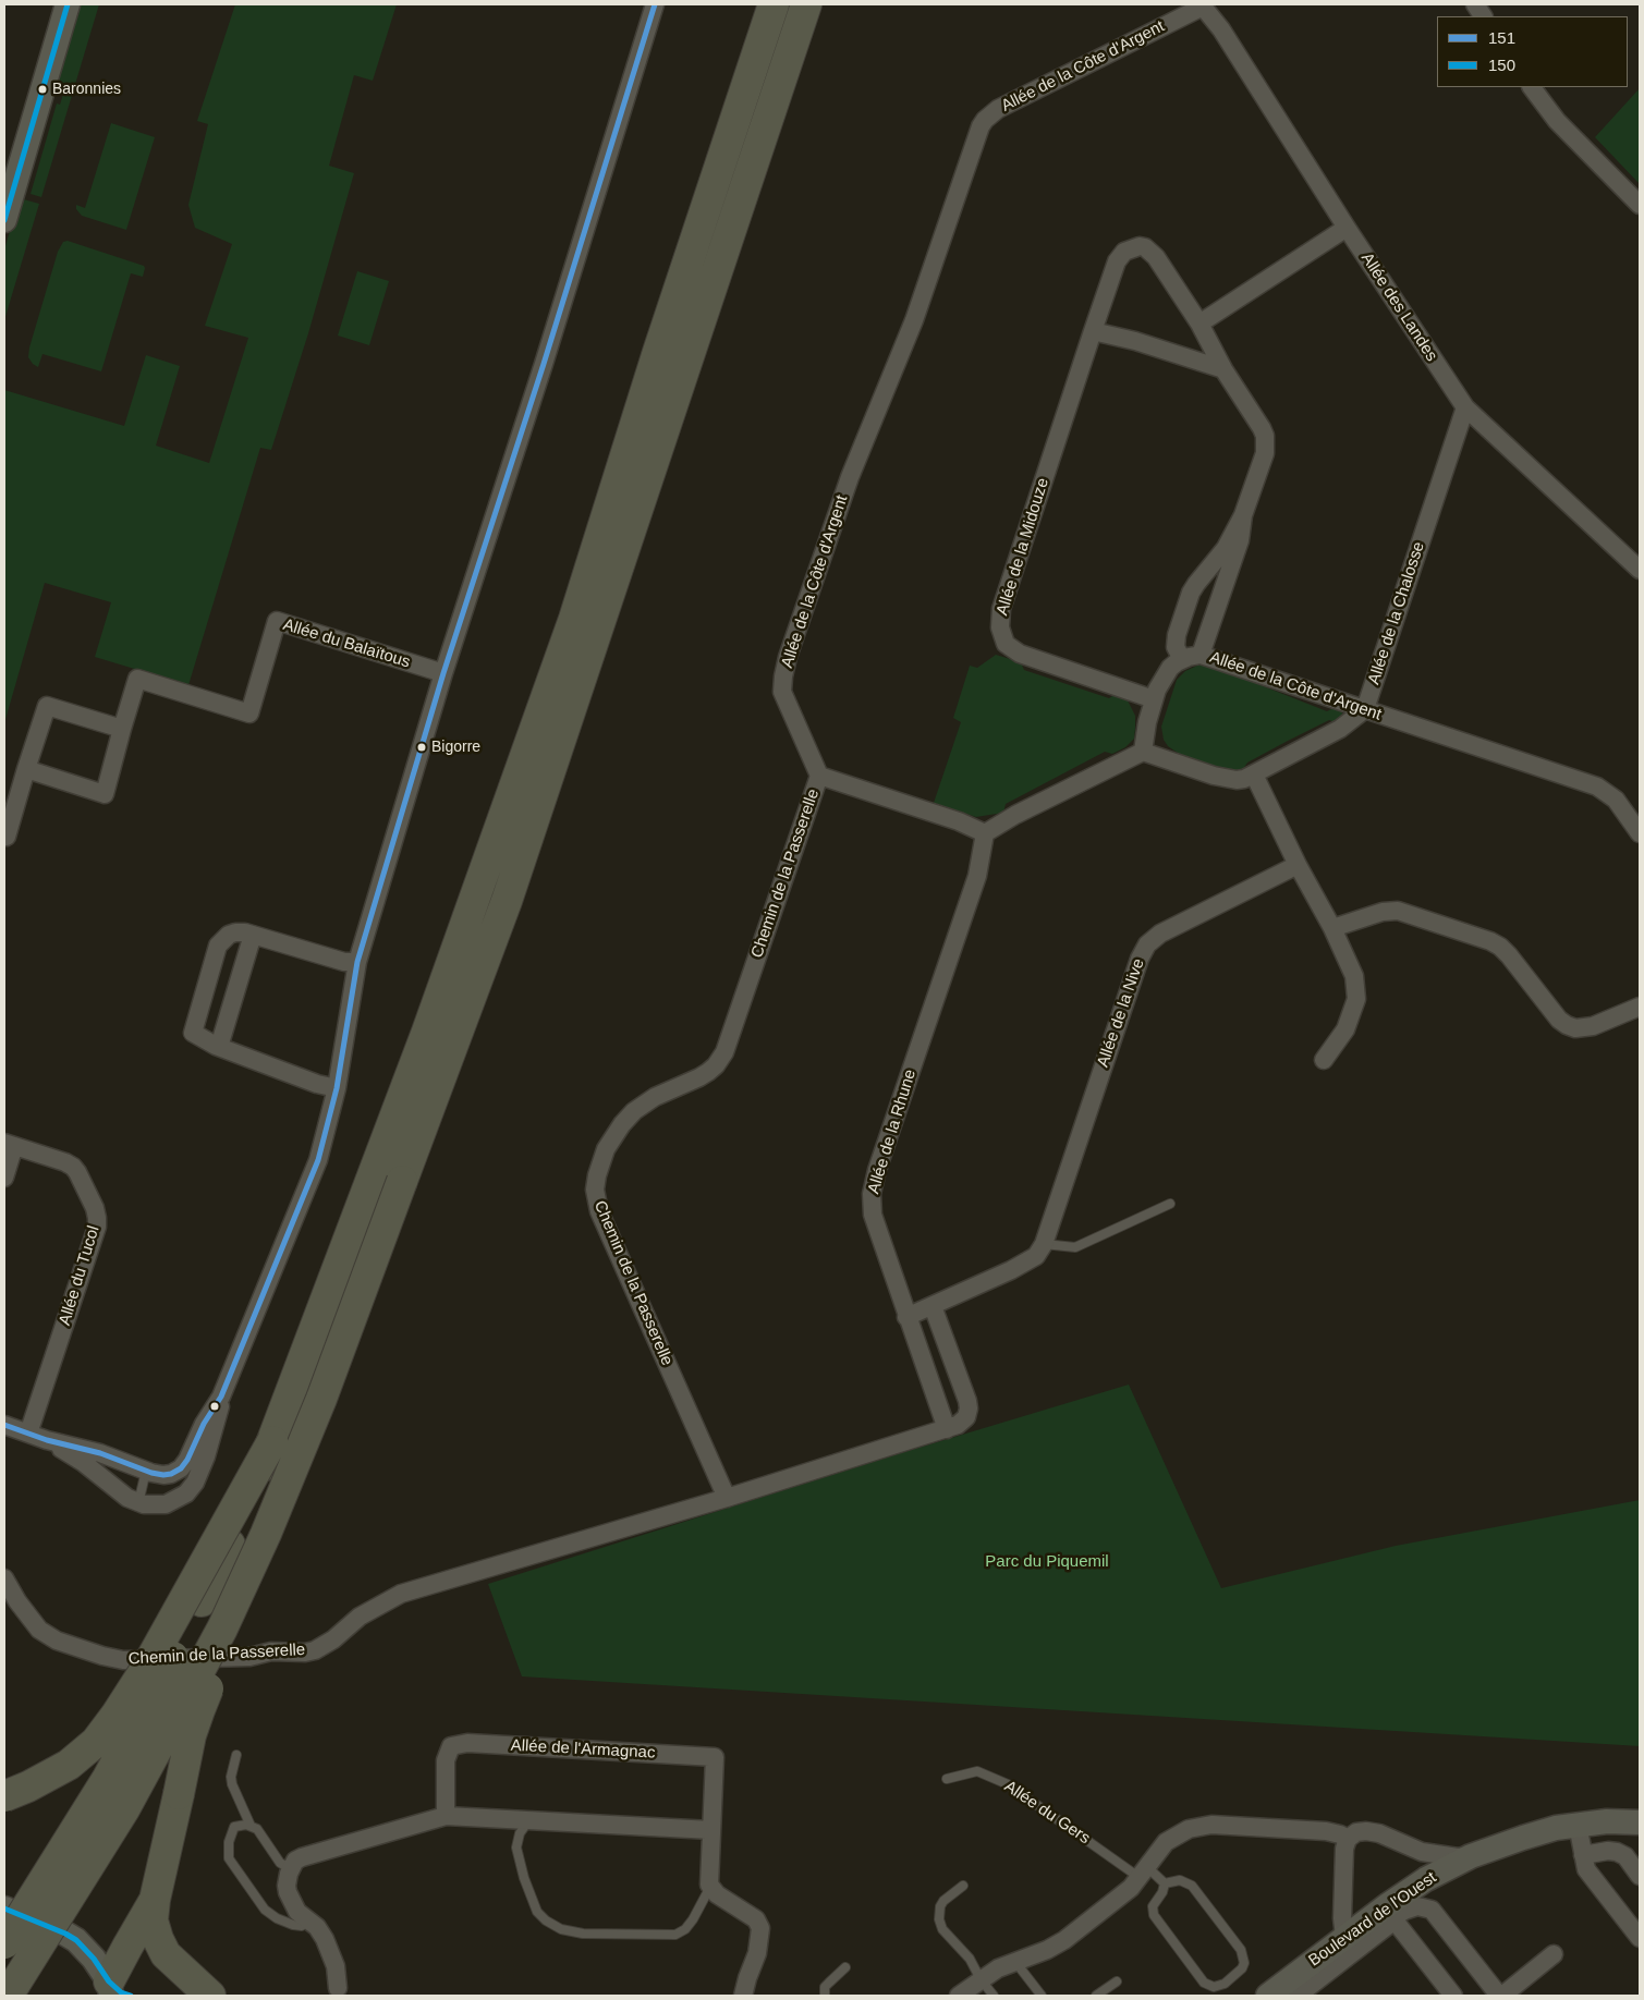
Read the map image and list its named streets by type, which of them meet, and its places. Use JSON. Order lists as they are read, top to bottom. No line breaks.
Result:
{"streets":{"street":["Allée de la Côte d'Argent","Allée des Landes","Allée de la Midouze","Allée de la Chalosse","Allée du Balaïtous","Chemin de la Passerelle","Allée de la Nive","Allée de la Rhune","Allée du Tucol","Allée de l'Armagnac","Boulevard de l'Ouest"],"lane":["Allée du Gers"]},"crossings":[["Allée de la Côte d'Argent","Allée des Landes"],["Allée de la Côte d'Argent","Allée de la Midouze"],["Allée de la Côte d'Argent","Allée de la Chalosse"],["Allée de la Côte d'Argent","Chemin de la Passerelle"],["Allée des Landes","Allée de la Chalosse"],["Chemin de la Passerelle","Allée de la Rhune"],["Allée de la Nive","Allée de la Rhune"]],"parks":["Parc du Piquemil"],"places":["Baronnies","Bigorre"],"lines":["transit line 151","transit line 150"],"legend":["151","150"]}
